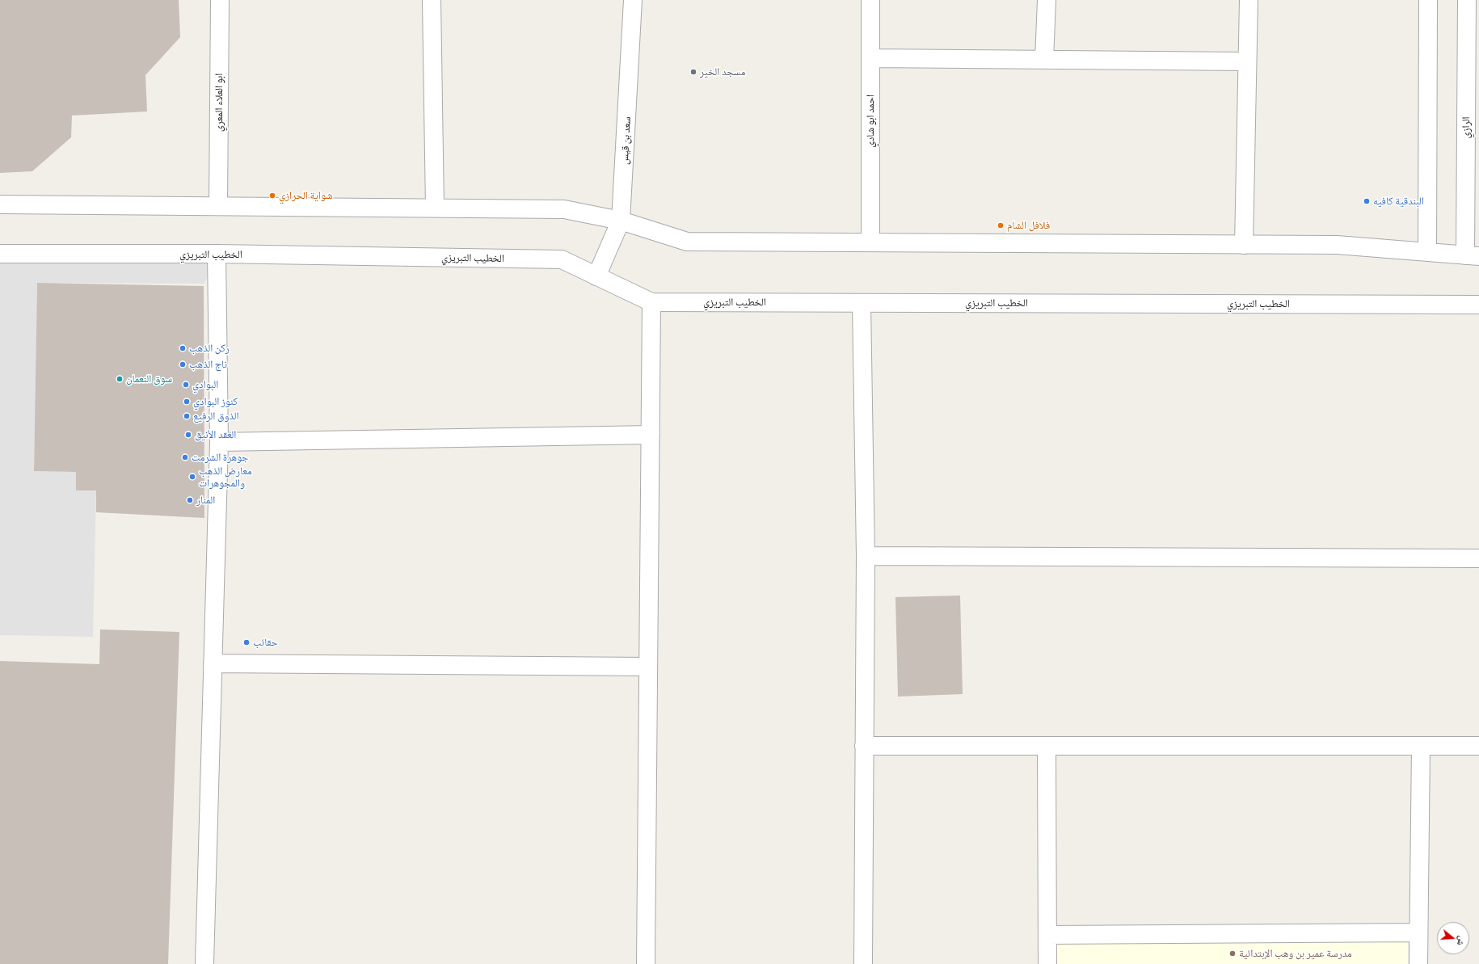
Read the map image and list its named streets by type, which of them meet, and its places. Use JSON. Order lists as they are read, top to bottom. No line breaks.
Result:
{"streets":{"street":["ابو العلاء المعري","احمد ابو شادي","الرازي","سعد بن قيس","الخطيب التبريزي"]},"crossings":[["سعد بن قيس","الخطيب التبريزي"]],"places":["مسجد الخير","شواية الحرازي","البندقية كافيه","فلافل الشام","ركن الذهب","ناج الذهب","سوق النعمان","البوادي","كنوز البوادي","الذوق الرفيع","العقد الأنيق","جوهرة الشرمت","معارض الذهب والمجوهرات","المنار","حقائب","مدرسة عمير بن وهب الإبتدائية"],"north":"right"}
